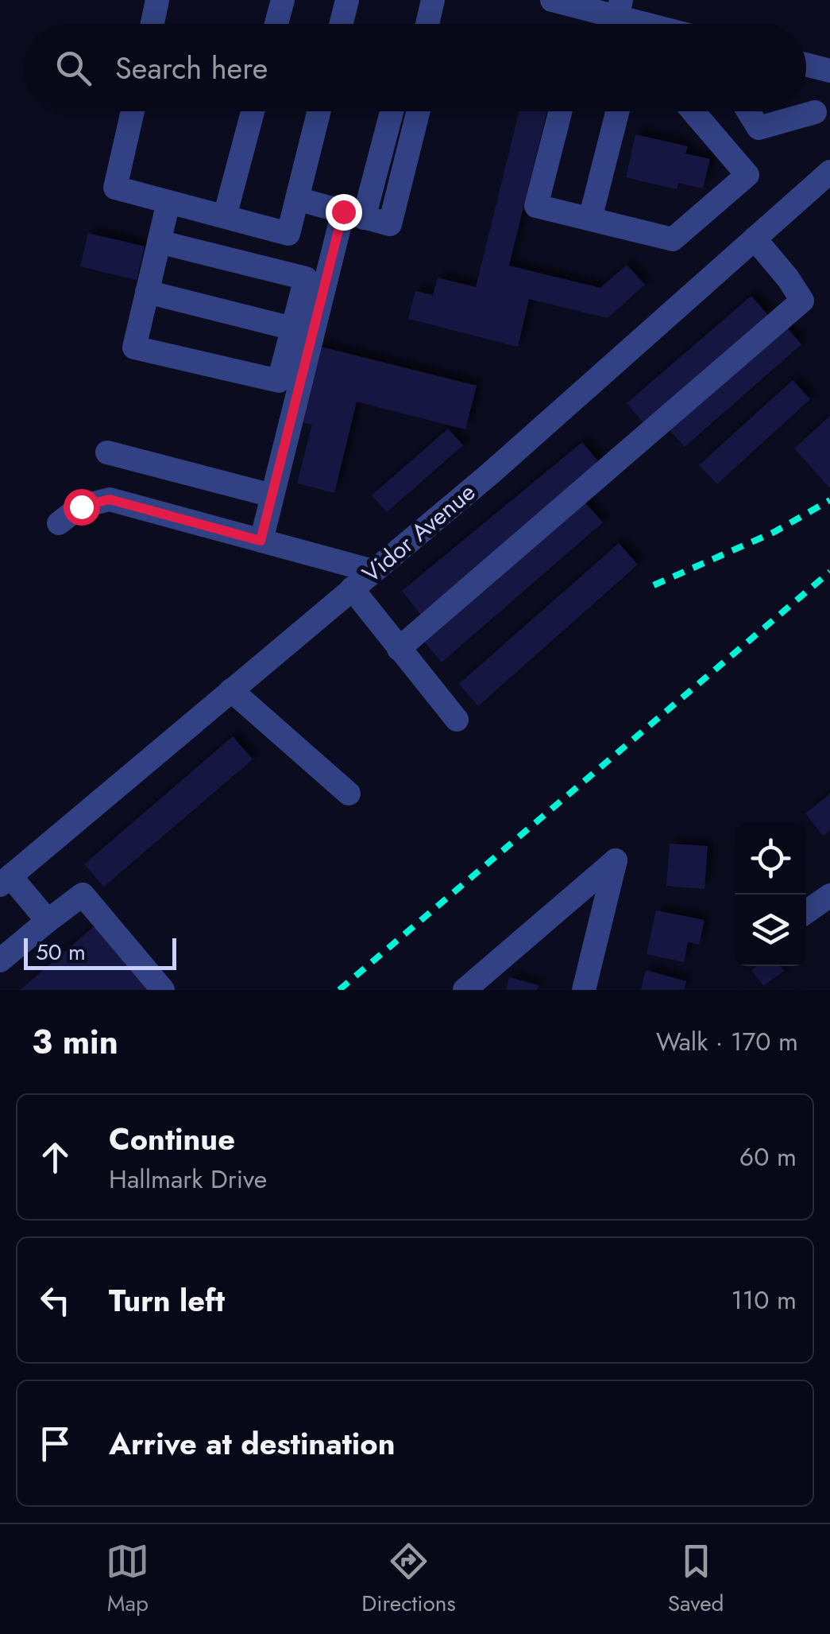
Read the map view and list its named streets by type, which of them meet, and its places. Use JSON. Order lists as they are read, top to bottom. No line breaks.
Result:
{"streets":{"street":["Vidor Avenue"]},"scale_bar":"50 m","page":{"search":"Search here","scale":"50 m","heading":["3 min","Walk · 170 m"],"list":[["Continue","Hallmark Drive","60 m"],["Turn left","110 m"],"Arrive at destination"],"nav":["Map","Directions","Saved"]}}
